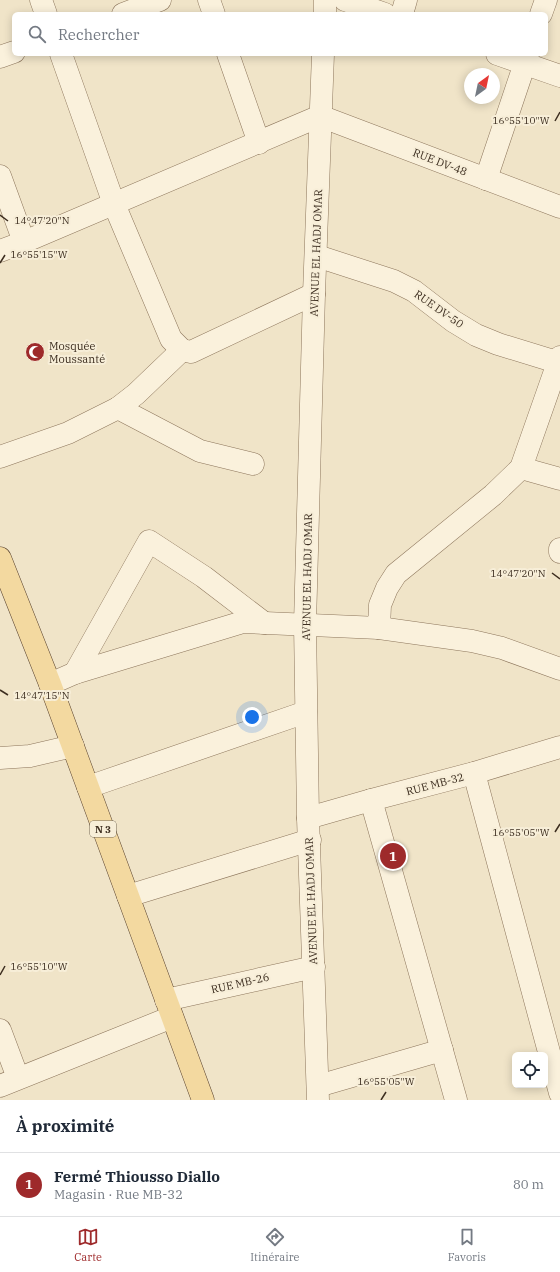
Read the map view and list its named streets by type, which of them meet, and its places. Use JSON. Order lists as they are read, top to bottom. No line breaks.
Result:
{"streets":{"main road":["N 3"],"street":["RUE DV-48","AVENUE EL HADJ OMAR","RUE DV-50","RUE MB-32","RUE MB-26"]},"crossings":[["RUE DV-48","AVENUE EL HADJ OMAR"],["AVENUE EL HADJ OMAR","RUE DV-50"],["AVENUE EL HADJ OMAR","RUE MB-32"],["AVENUE EL HADJ OMAR","RUE MB-26"],["N 3","RUE MB-26"]],"places":{"mosque":["Mosquée Moussanté"]},"north":"top right","page":{"search":"Rechercher","pins":"1","heading":"À proximité","list":[{"mark":"1","name":"Fermé Thiousso Diallo","note":"Magasin · Rue MB-32","value":"80 m"}],"nav":["Carte","Itinéraire","Favoris"]},"coordinates":["16°55'10\"W","14°47'20\"N","16°55'15\"W","14°47'15\"N","16°55'05\"W"]}
